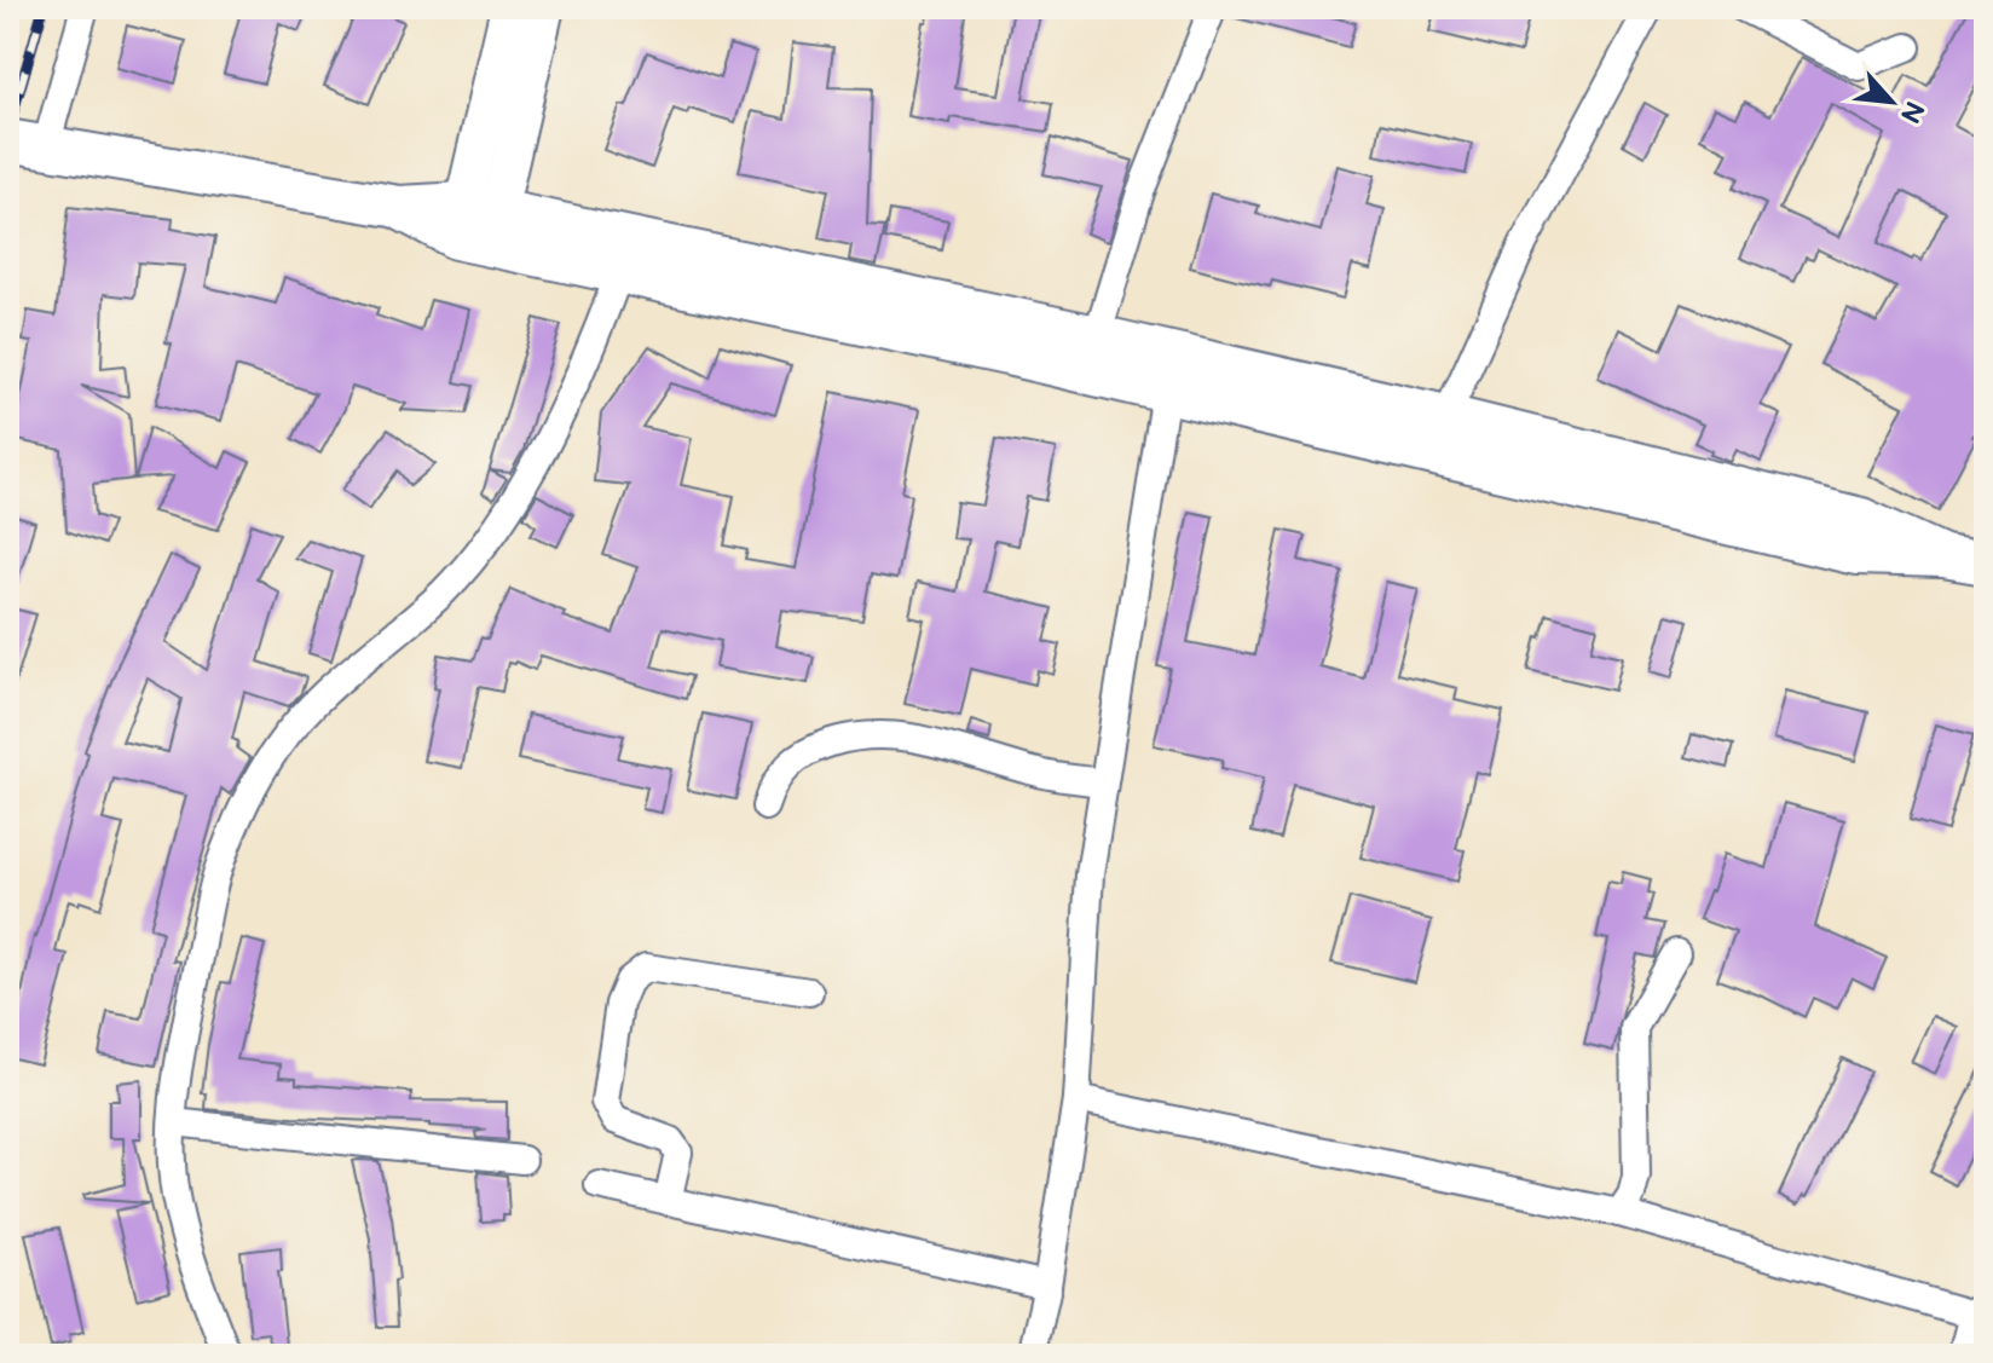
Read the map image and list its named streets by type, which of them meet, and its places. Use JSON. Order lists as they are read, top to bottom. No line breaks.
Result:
{"north":"bottom right"}
